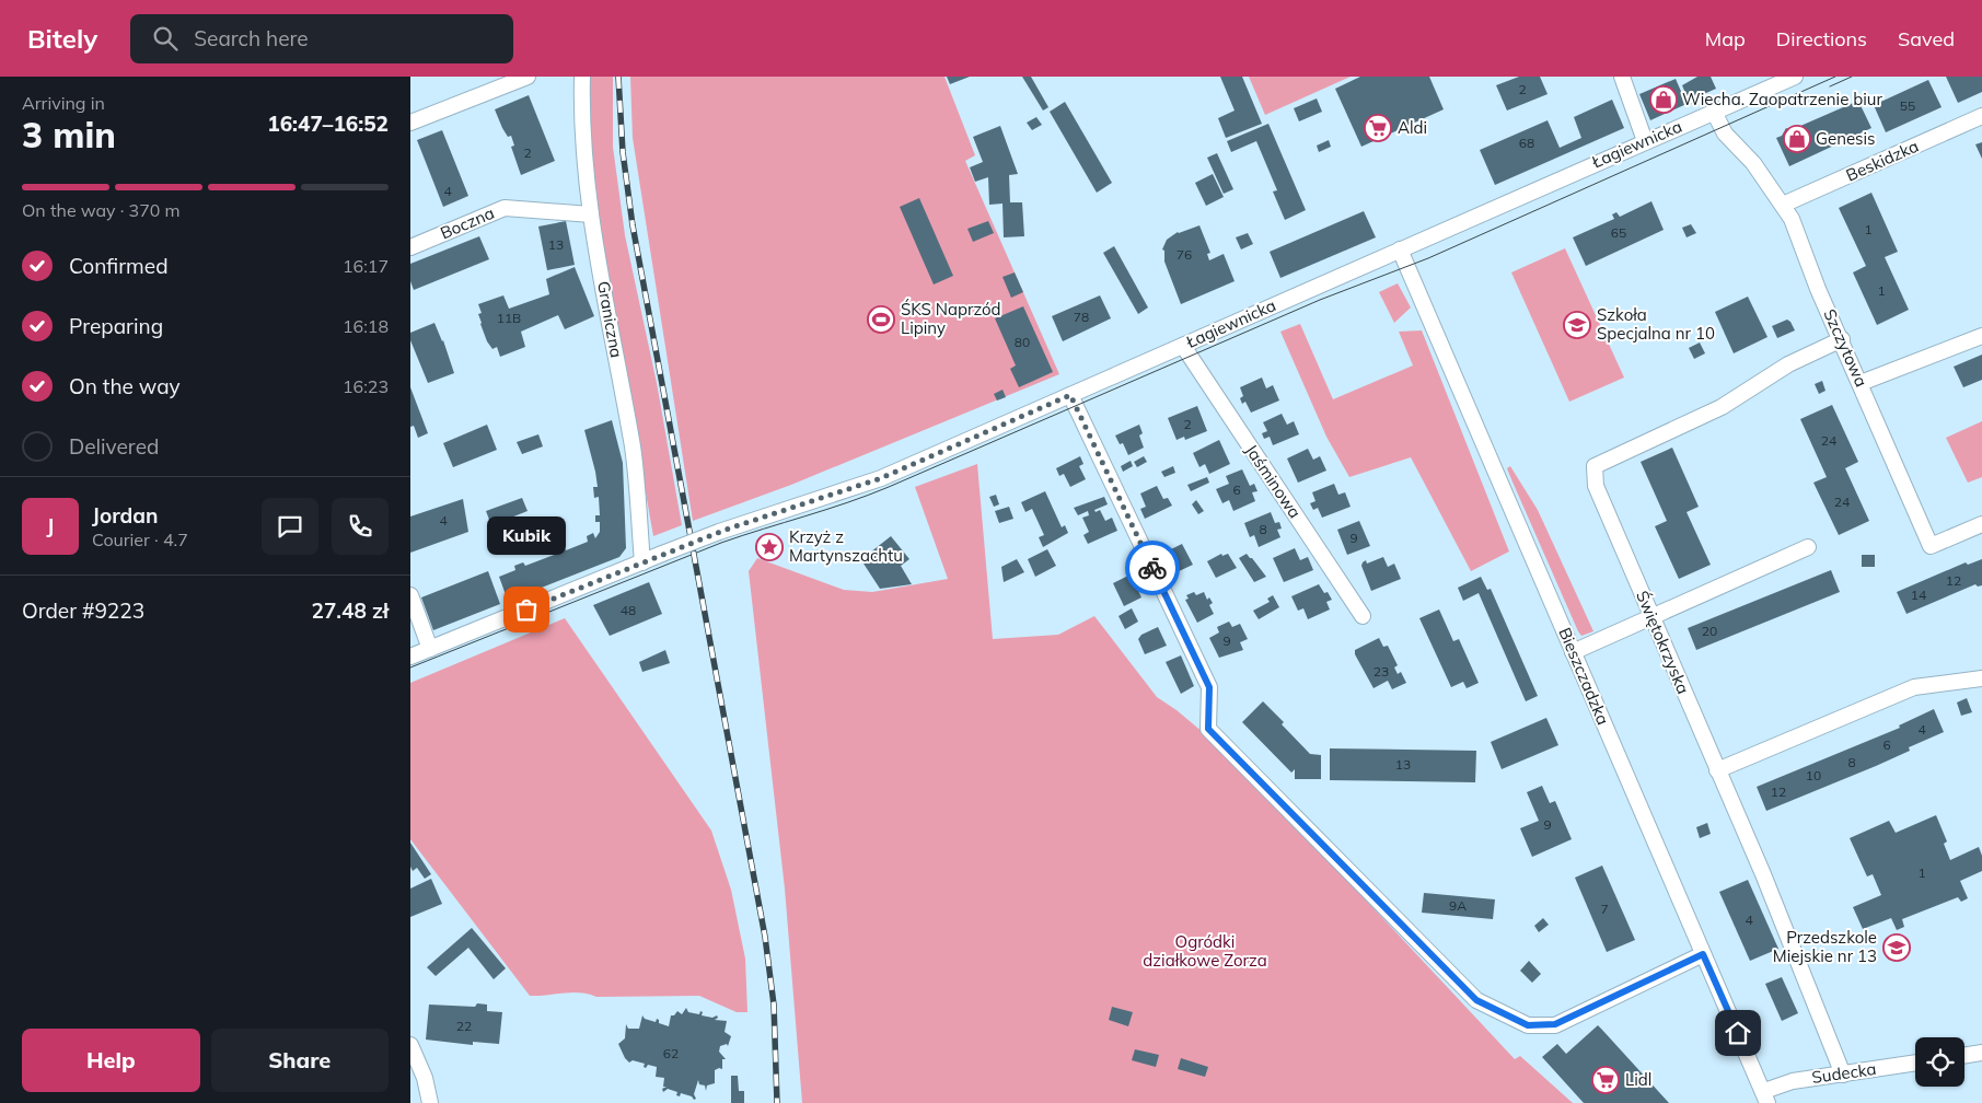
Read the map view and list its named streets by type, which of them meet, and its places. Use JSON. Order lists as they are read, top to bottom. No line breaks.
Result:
{"streets":{"street":["Łagiewnicka","Beskidzka","Boczna","Graniczna","Szczytowa","Jaśminowa","Świętokrzyska","Bieszczadzka","Sudecka"]},"crossings":[["Łagiewnicka","Graniczna"],["Łagiewnicka","Szczytowa"],["Łagiewnicka","Jaśminowa"],["Łagiewnicka","Bieszczadzka"],["Beskidzka","Szczytowa"],["Boczna","Graniczna"],["Szczytowa","Świętokrzyska"],["Świętokrzyska","Sudecka"],["Bieszczadzka","Sudecka"]],"parks":["Ogródki działkowe Zorza"],"places":{"shop":["Wiecha. Zaopatrzenie biur","Genesis"],"supermarket":["Aldi","Lidl"],"sports":["ŚKS Naprzód Lipiny"],"school or university":["Szkoła Specjalna nr 10","Przedszkole Miejskie nr 13"],"place":["Krzyż z Martynszachtu"],"other":["Kubik"]},"house_numbers":["2","55","68","2","4","1","65","13","76","1","78","11B","80","2","24","6","24","4","8","9","12","14","48","20","9","23","4","6","8","13","10","12","9","1","9A","7","4","22","62"],"page":{"header":"Bitely","search":"Search here","nav":["Map","Directions","Saved"],"heading":["3 min","Arriving in","16:47–16:52"],"panel":["Jordan","Courier · 4.7","Order #9223","27.48 zł"],"bar":"On the way · 370 m","list":[["Confirmed","16:17"],["Preparing","16:18"],["On the way","16:23"],"Delivered"],"round":"J","bubble":"Kubik","buttons":["Help","Share"]}}
